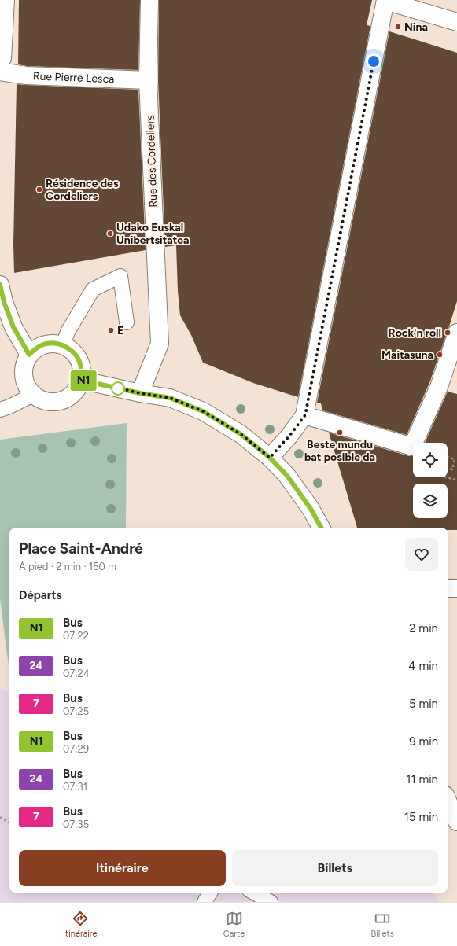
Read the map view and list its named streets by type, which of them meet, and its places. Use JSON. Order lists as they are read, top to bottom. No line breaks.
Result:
{"streets":{"street":["Rue Pierre Lesca","Rue des Cordeliers"]},"crossings":[["Rue Pierre Lesca","Rue des Cordeliers"]],"places":["Nina","Résidence des Cordeliers","Udako Euskal Unibertsitatea","E","Rock'n roll","Maitasuna","Beste mundu bat posible da"],"lines":["bus line N1"],"page":{"on_map":"N1","heading":[["Place Saint-André","À pied · 2 min · 150 m"],"Départs"],"list":[{"mark":"N1","name":"Bus","note":"07:22","value":"2 min"},{"mark":"24","name":"Bus","note":"07:24","value":"4 min"},{"mark":"7","name":"Bus","note":"07:25","value":"5 min"},{"mark":"N1","name":"Bus","note":"07:29","value":"9 min"},{"mark":"24","name":"Bus","note":"07:31","value":"11 min"},{"mark":"7","name":"Bus","note":"07:35","value":"15 min"}],"buttons":["Itinéraire","Billets"],"tabs":["Itinéraire","Carte","Billets"]}}
